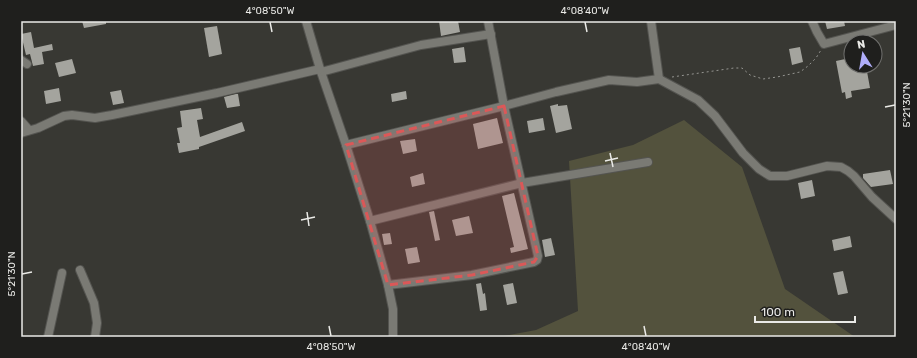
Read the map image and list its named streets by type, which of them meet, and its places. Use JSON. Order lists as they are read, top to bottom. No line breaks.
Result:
{"scale_bar":"100 m","north":"top","coordinates":["4°08'50\"W","4°08'40\"W","5°21'30\"N"]}
